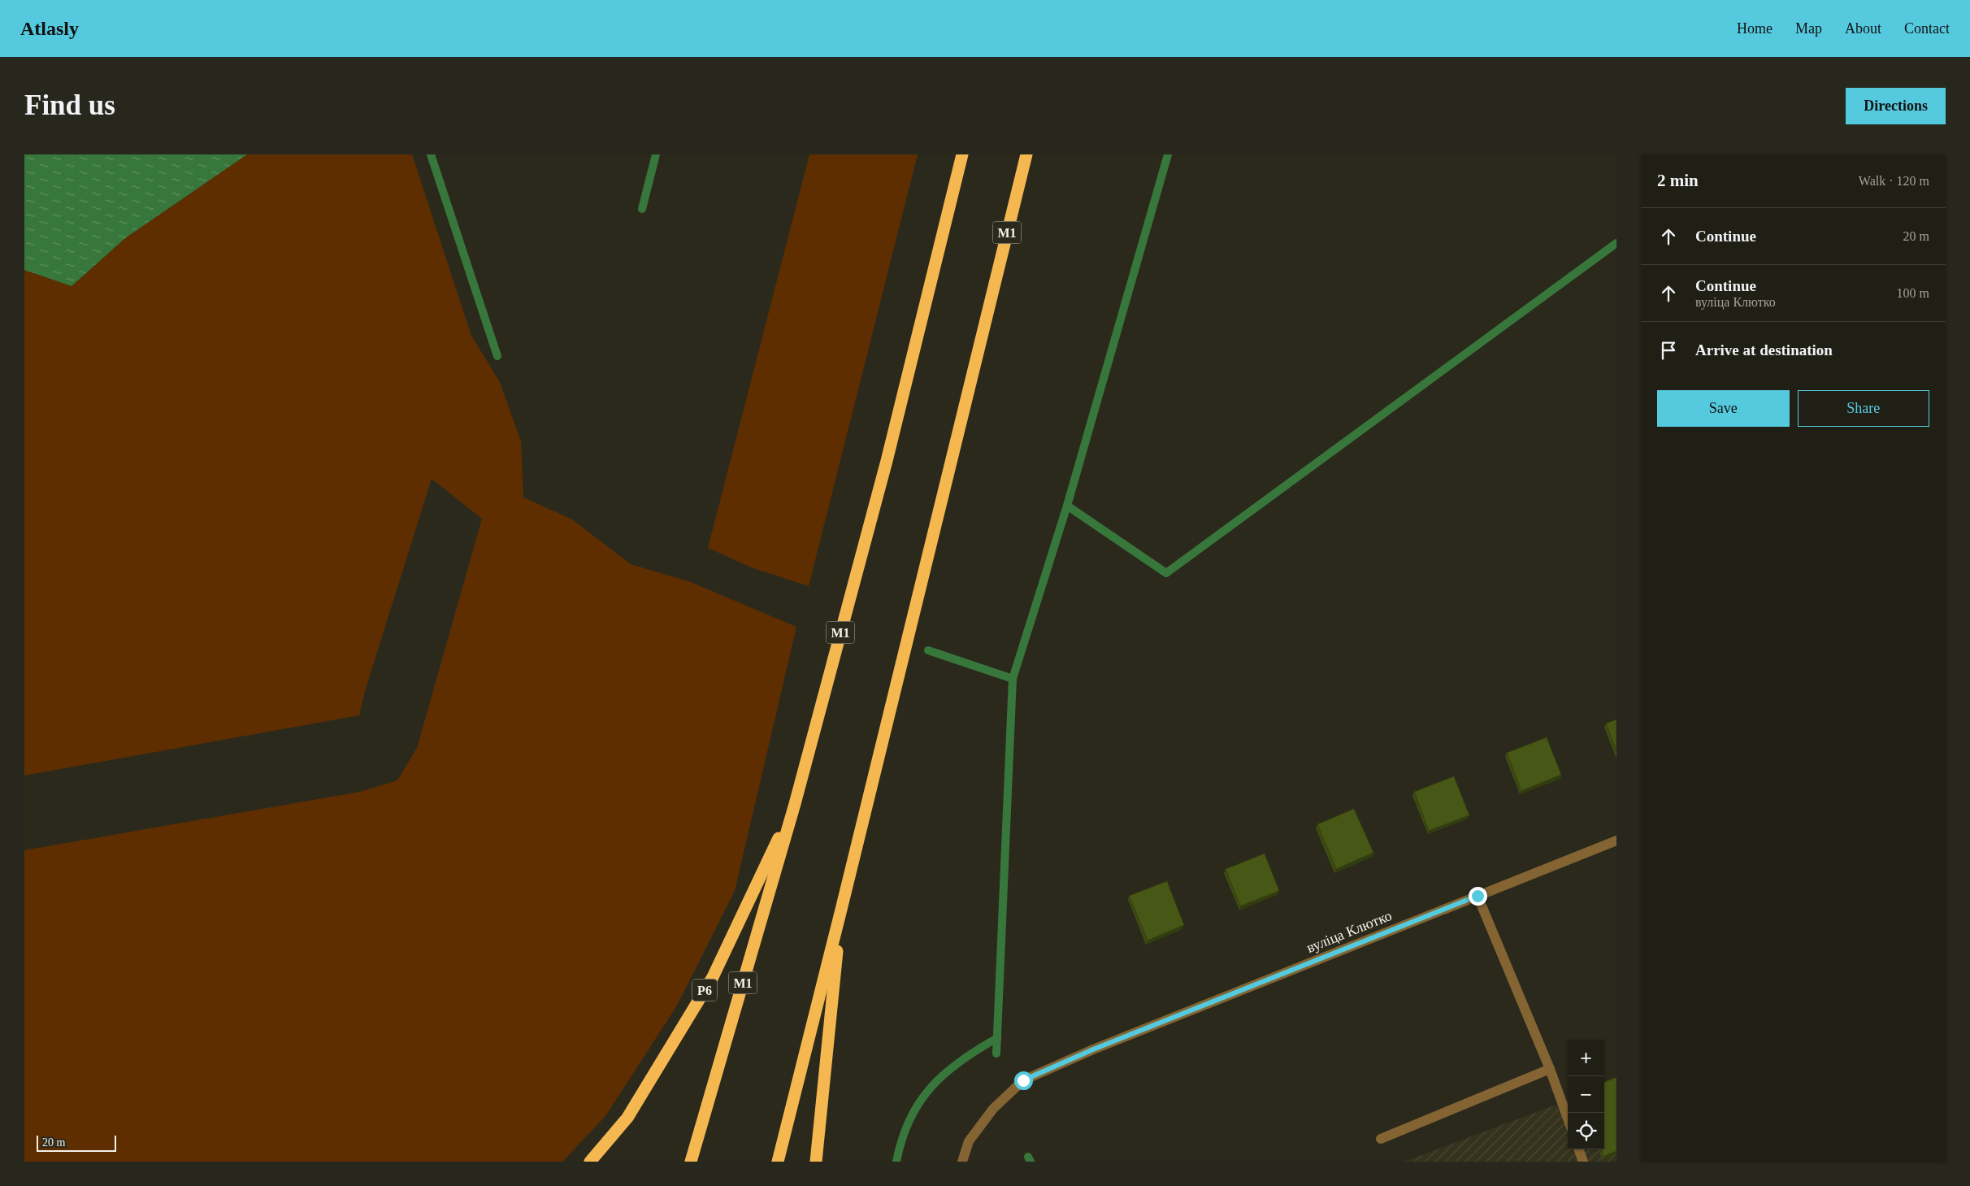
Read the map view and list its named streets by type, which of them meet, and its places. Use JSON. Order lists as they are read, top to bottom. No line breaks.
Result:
{"streets":{"highway":["М1","Р6"],"street":["вуліца Клютко"]},"crossings":[["М1","Р6"]],"scale_bar":"20 m","page":{"header":"Atlasly","nav":["Home","Map","About","Contact"],"buttons":["Directions",["Save","Share"]],"title":"Find us","heading":["2 min","Walk · 120 m"],"list":[["Continue","20 m"],["Continue","вуліца Клютко","100 m"],"Arrive at destination"],"map_buttons":["+","−"],"scale":"20 m"}}
